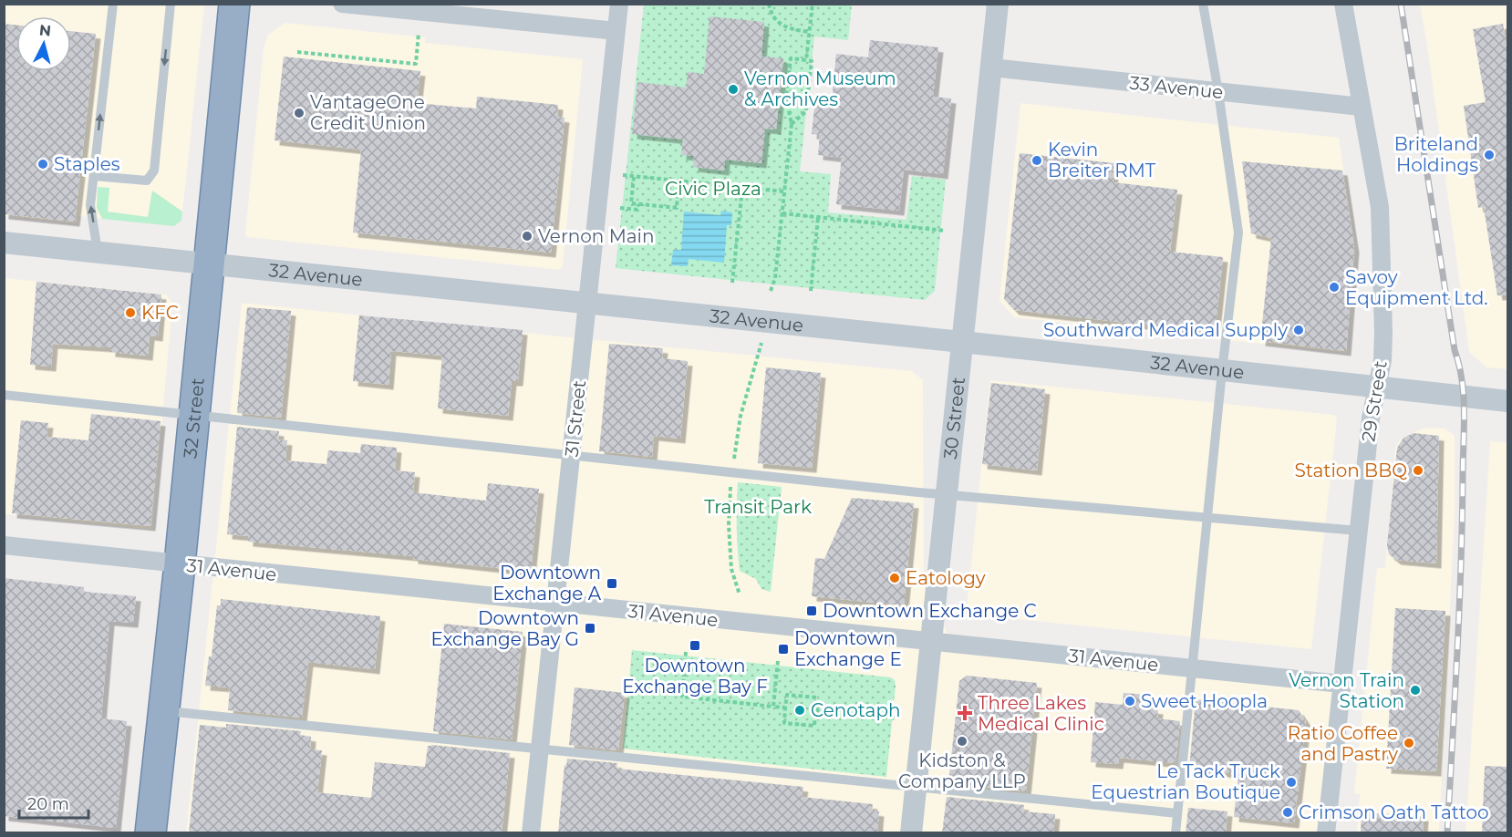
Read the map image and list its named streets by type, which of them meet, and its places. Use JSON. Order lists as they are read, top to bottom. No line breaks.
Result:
{"streets":{"highway":["32 Street"],"street":["33 Avenue","32 Avenue","29 Street","31 Street","30 Street","31 Avenue"]},"crossings":[["33 Avenue","29 Street"],["33 Avenue","30 Street"],["32 Avenue","29 Street"],["32 Avenue","32 Street"],["32 Avenue","31 Street"],["32 Avenue","30 Street"],["29 Street","31 Avenue"],["32 Street","31 Avenue"],["31 Street","31 Avenue"],["30 Street","31 Avenue"]],"parks":["Civic Plaza","Transit Park"],"places":{"other":["Vernon Museum & Archives","VantageOne Credit Union","Briteland Holdings","Kevin Breiter RMT","Staples","Vernon Main","Savoy Equipment Ltd.","KFC","Southward Medical Supply","Station BBQ","Eatology","Vernon Train Station","Sweet Hoopla","Cenotaph","Kidston & Company LLP","Ratio Coffee and Pastry","Le Tack Truck Equestrian Boutique","Crimson Oath Tattoo"],"transit":["Downtown Exchange A","Downtown Exchange C","Downtown Exchange Bay G","Downtown Exchange Bay F","Downtown Exchange E"],"health":["Three Lakes Medical Clinic"]},"scale_bar":"20 m","north":"top"}
